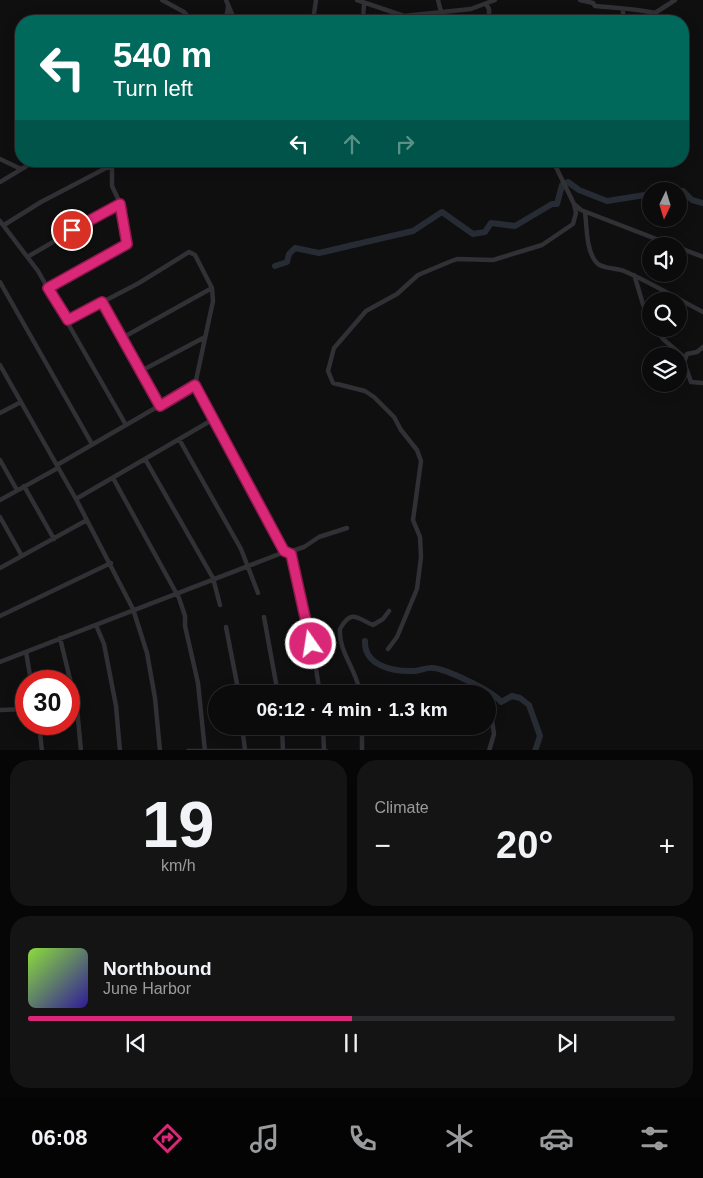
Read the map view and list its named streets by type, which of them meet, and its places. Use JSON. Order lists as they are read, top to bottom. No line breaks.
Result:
{"north":"bottom","page":{"turn":["540 m","Turn left"],"limit":"30","trip":"06:12 · 4 min · 1.3 km","tile":[["19","km/h"],"Climate"],"heat":["−","20°","+"],"song":["Northbound","June Harbor"],"tabs":"06:08"}}
